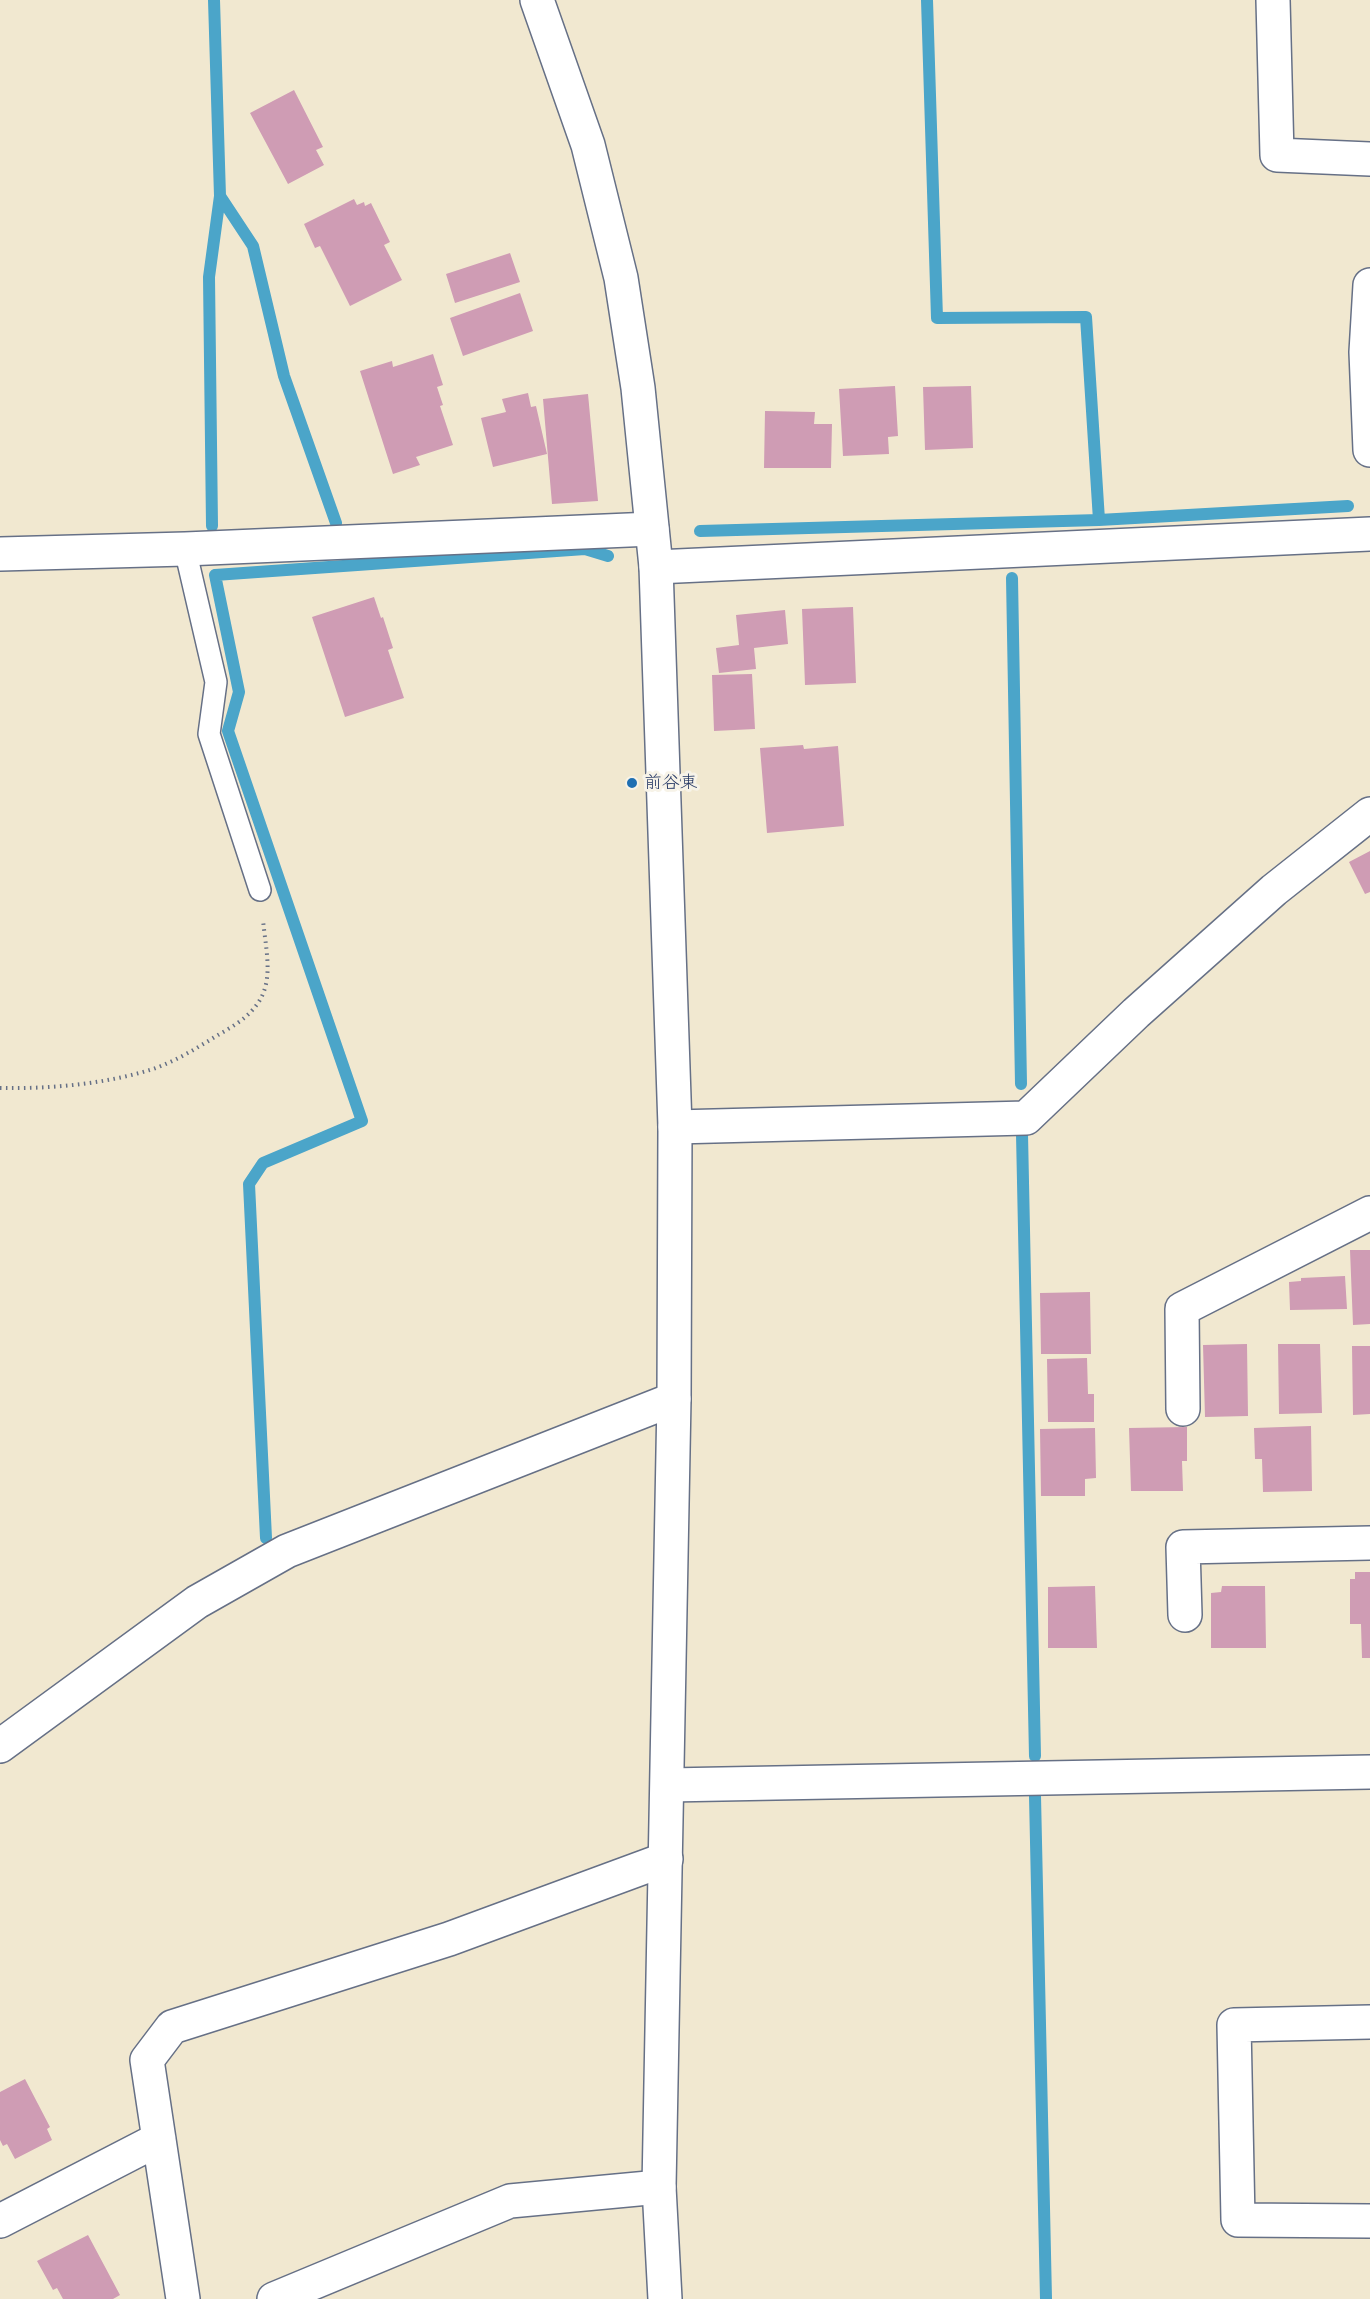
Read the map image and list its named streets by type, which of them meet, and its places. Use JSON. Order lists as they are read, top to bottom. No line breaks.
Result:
{"places":["前谷東"]}
